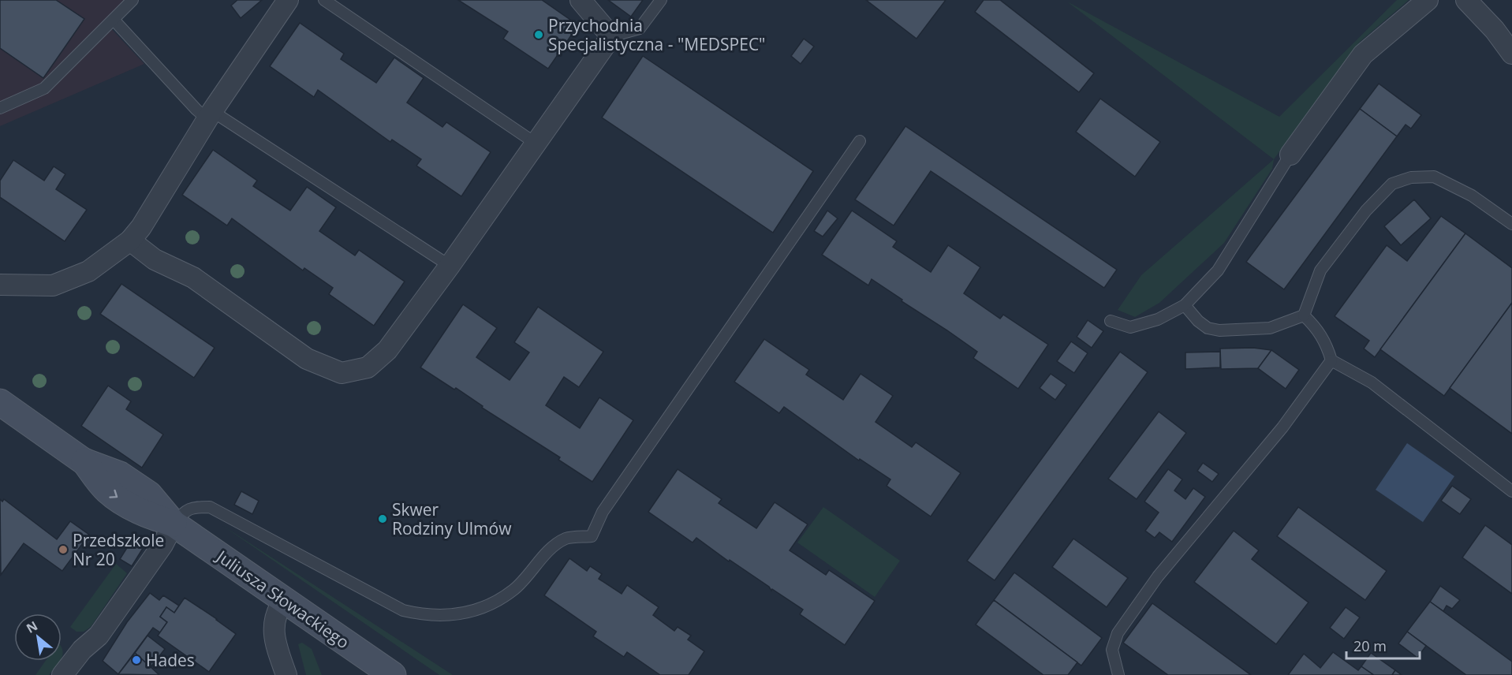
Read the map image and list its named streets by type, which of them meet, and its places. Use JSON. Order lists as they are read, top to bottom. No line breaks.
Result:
{"streets":{"street":["Juliusza Słowackiego"]},"places":["Przychodnia Specjalistyczna - \"MEDSPEC\"","Skwer Rodziny Ulmów","Przedszkole Nr 20","Hades"],"scale_bar":"20 m","north":"top left"}
